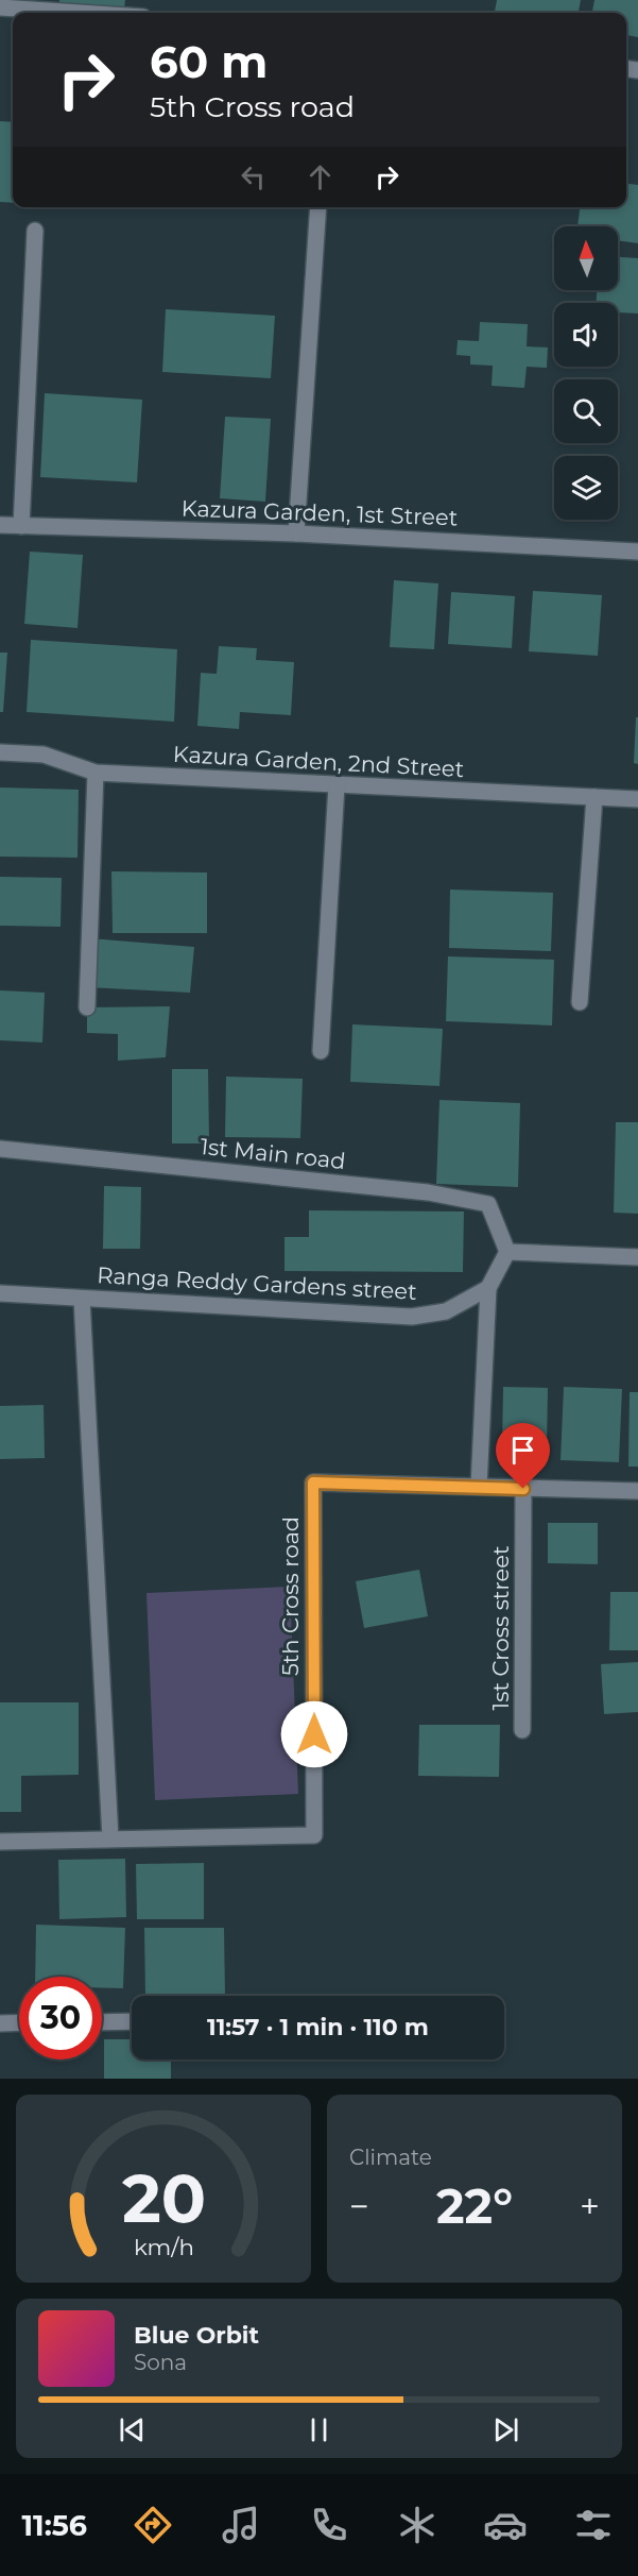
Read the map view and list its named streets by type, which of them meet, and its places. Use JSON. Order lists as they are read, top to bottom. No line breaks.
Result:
{"streets":{"street":["Kazura Garden, 1st Street","Kazura Garden, 2nd Street","1st Main road","Ranga Reddy Gardens street","5th Cross road","1st Cross street"]},"crossings":[["5th Cross road","1st Cross street"]],"north":"top","page":{"turn":["60 m","5th Cross road"],"limit":"30","trip":"11:57 · 1 min · 110 m","tile":"Climate","heat":["−","22°","+"],"song":["Blue Orbit","Sona"],"tabs":"11:56","gauge":["20","km/h"]}}
